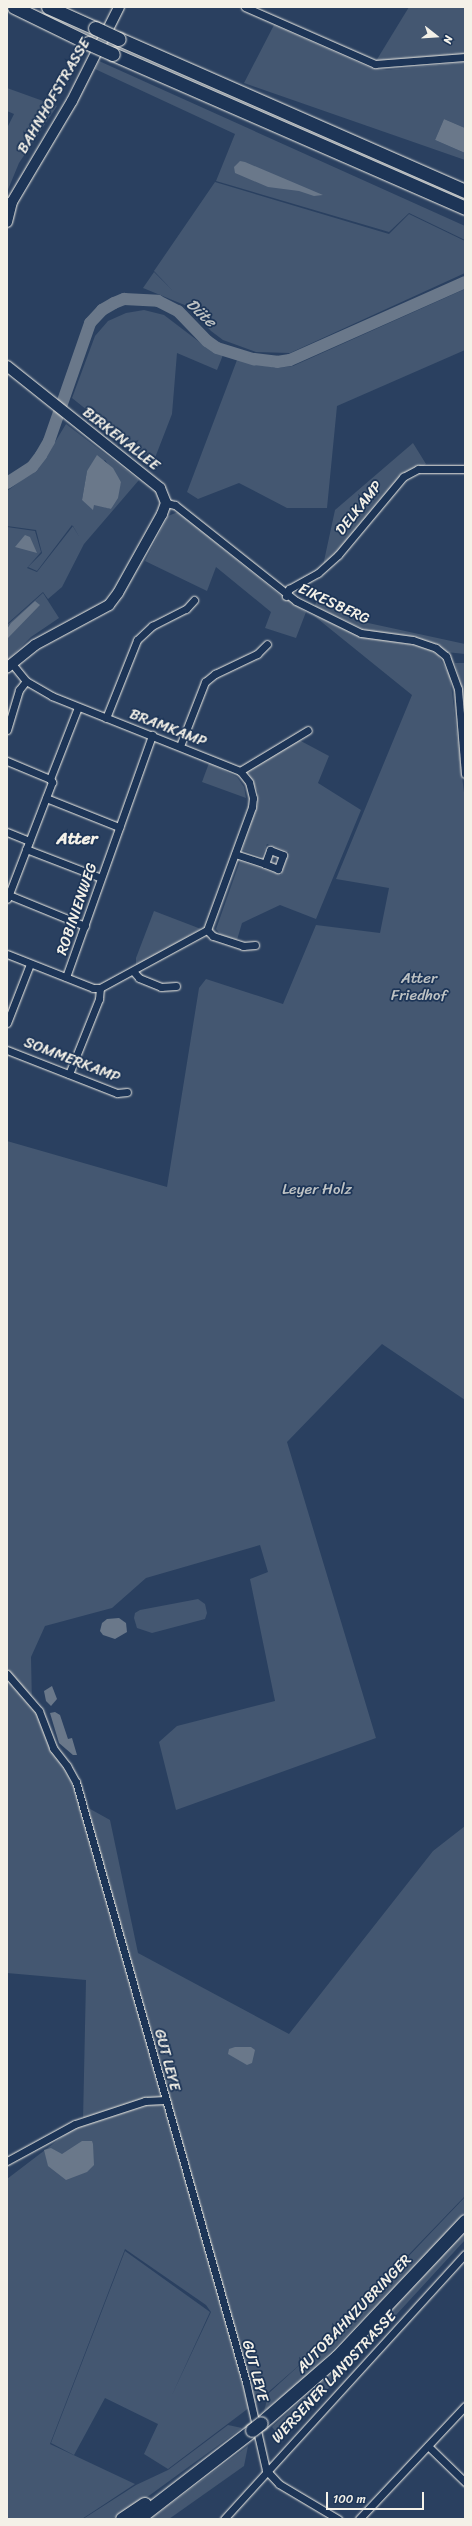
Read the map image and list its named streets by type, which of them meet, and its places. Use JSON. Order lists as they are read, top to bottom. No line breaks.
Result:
{"streets":{"highway":["AUTOBAHNZUBRINGER"],"street":["BAHNHOFSTRASSE","BIRKENALLEE","DELKAMP","EIKESBERG","BRAMKAMP","ROBINIENWEG","SOMMERKAMP","GUT LEYE","WERSENER LANDSTRASSE"]},"crossings":[["BIRKENALLEE","EIKESBERG"],["DELKAMP","EIKESBERG"],["BRAMKAMP","ROBINIENWEG"],["GUT LEYE","WERSENER LANDSTRASSE"]],"districts":["Atter"],"water":["Düte"],"parks":["Atter Friedhof","Leyer Holz"],"scale_bar":"100 m","north":"right"}
